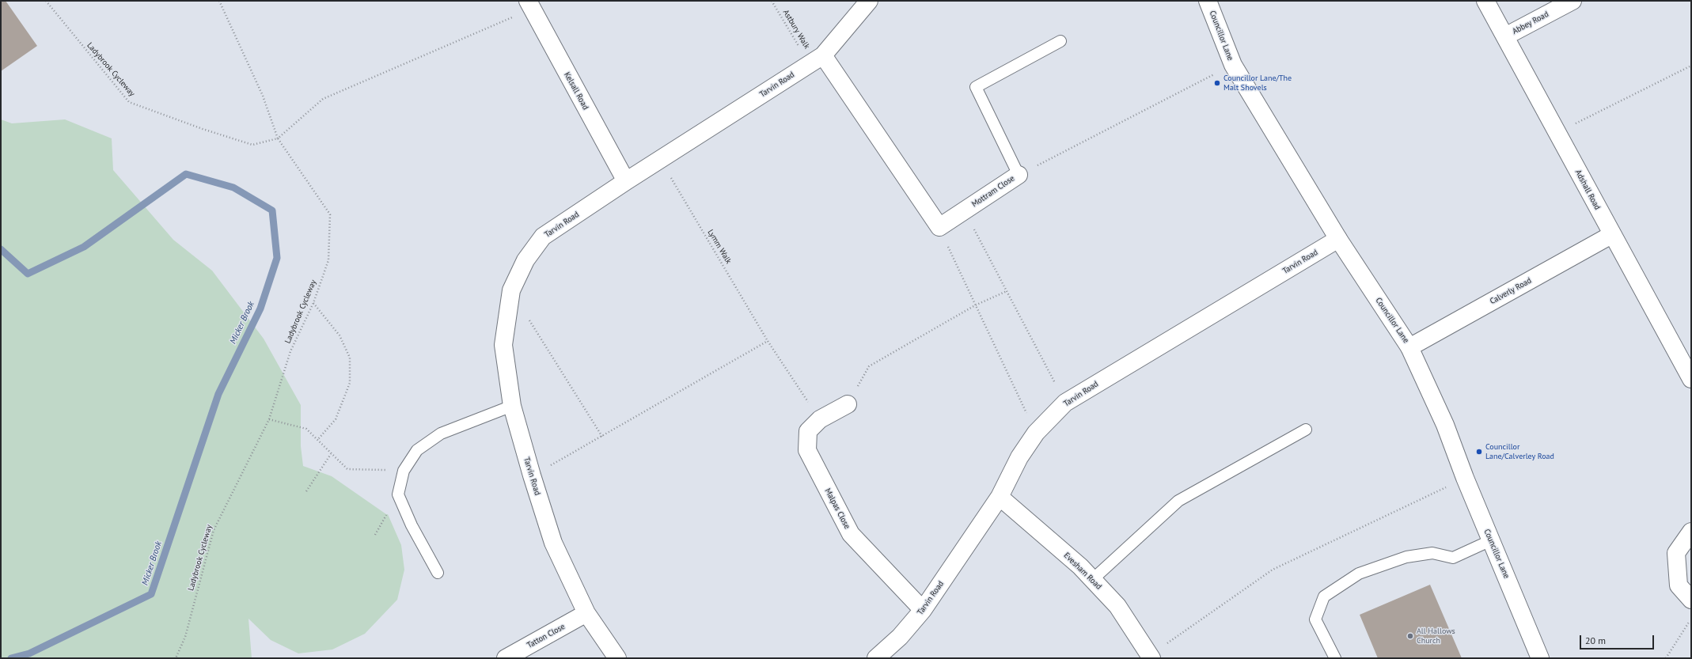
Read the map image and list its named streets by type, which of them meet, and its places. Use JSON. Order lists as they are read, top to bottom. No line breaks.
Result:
{"streets":{"street":["Abbey Road","Councillor Lane","Tarvin Road","Kelsall Road","Adshall Road","Mottram Close","Calverly Road","Malpas Close","Evesham Road","Tatton Close"],"path":["Astbury Walk","Ladybrook Cycleway","Lymm Walk"]},"crossings":[["Abbey Road","Adshall Road"],["Astbury Walk","Tarvin Road"],["Councillor Lane","Tarvin Road"],["Councillor Lane","Mottram Close"],["Councillor Lane","Calverly Road"],["Tarvin Road","Kelsall Road"],["Tarvin Road","Lymm Walk"],["Tarvin Road","Malpas Close"],["Tarvin Road","Evesham Road"],["Tarvin Road","Tatton Close"],["Adshall Road","Calverly Road"],["Lymm Walk","Malpas Close"]],"water":["Micker Brook"],"places":["Councillor Lane/The Malt Shovels","Councillor Lane/Calverley Road","All Hallows Church"],"scale_bar":"20 m"}
